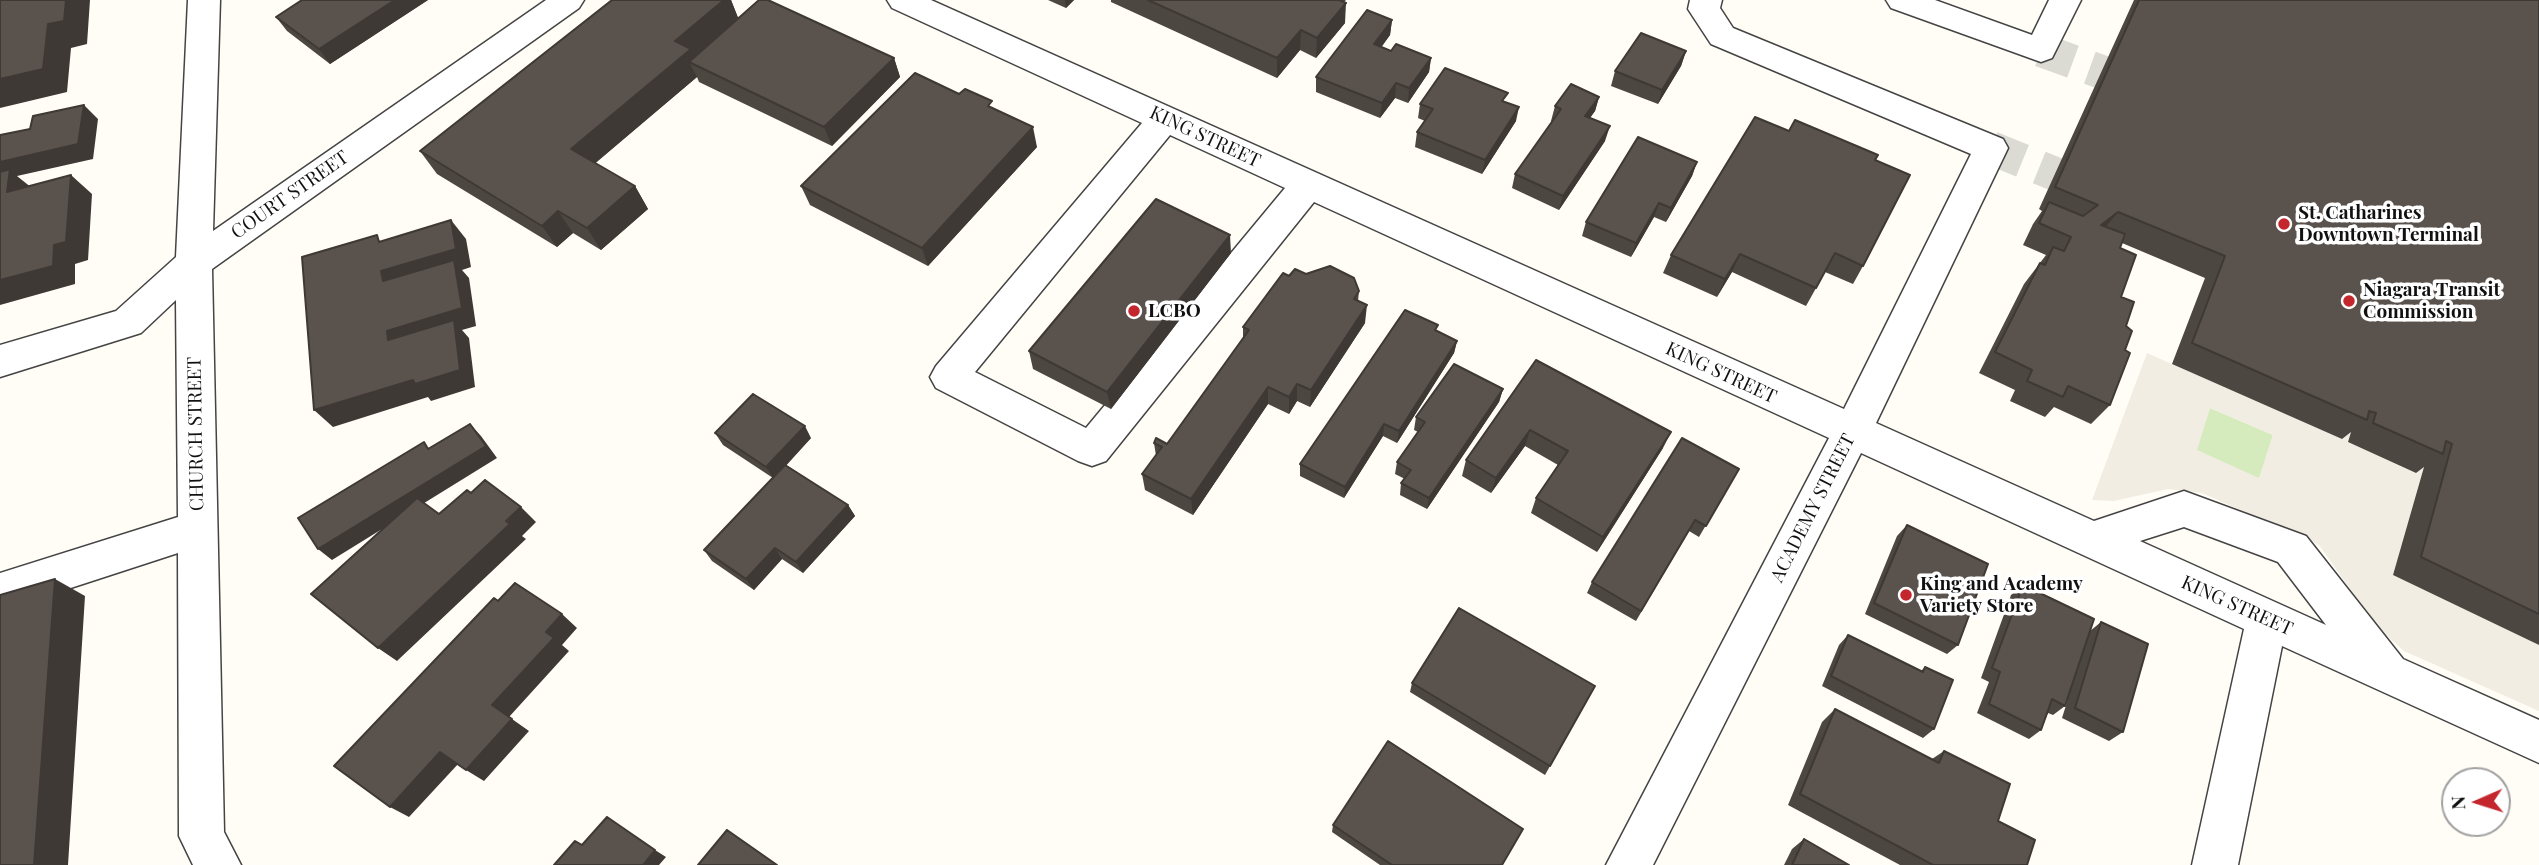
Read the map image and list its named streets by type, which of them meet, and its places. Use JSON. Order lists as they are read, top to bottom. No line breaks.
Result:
{"streets":{"street":["KING STREET","COURT STREET","CHURCH STREET","ACADEMY STREET"]},"crossings":[["KING STREET","ACADEMY STREET"],["COURT STREET","CHURCH STREET"]],"places":["St. Catharines Downtown Terminal","Niagara Transit Commission","LCBO","King and Academy Variety Store"],"north":"left"}
